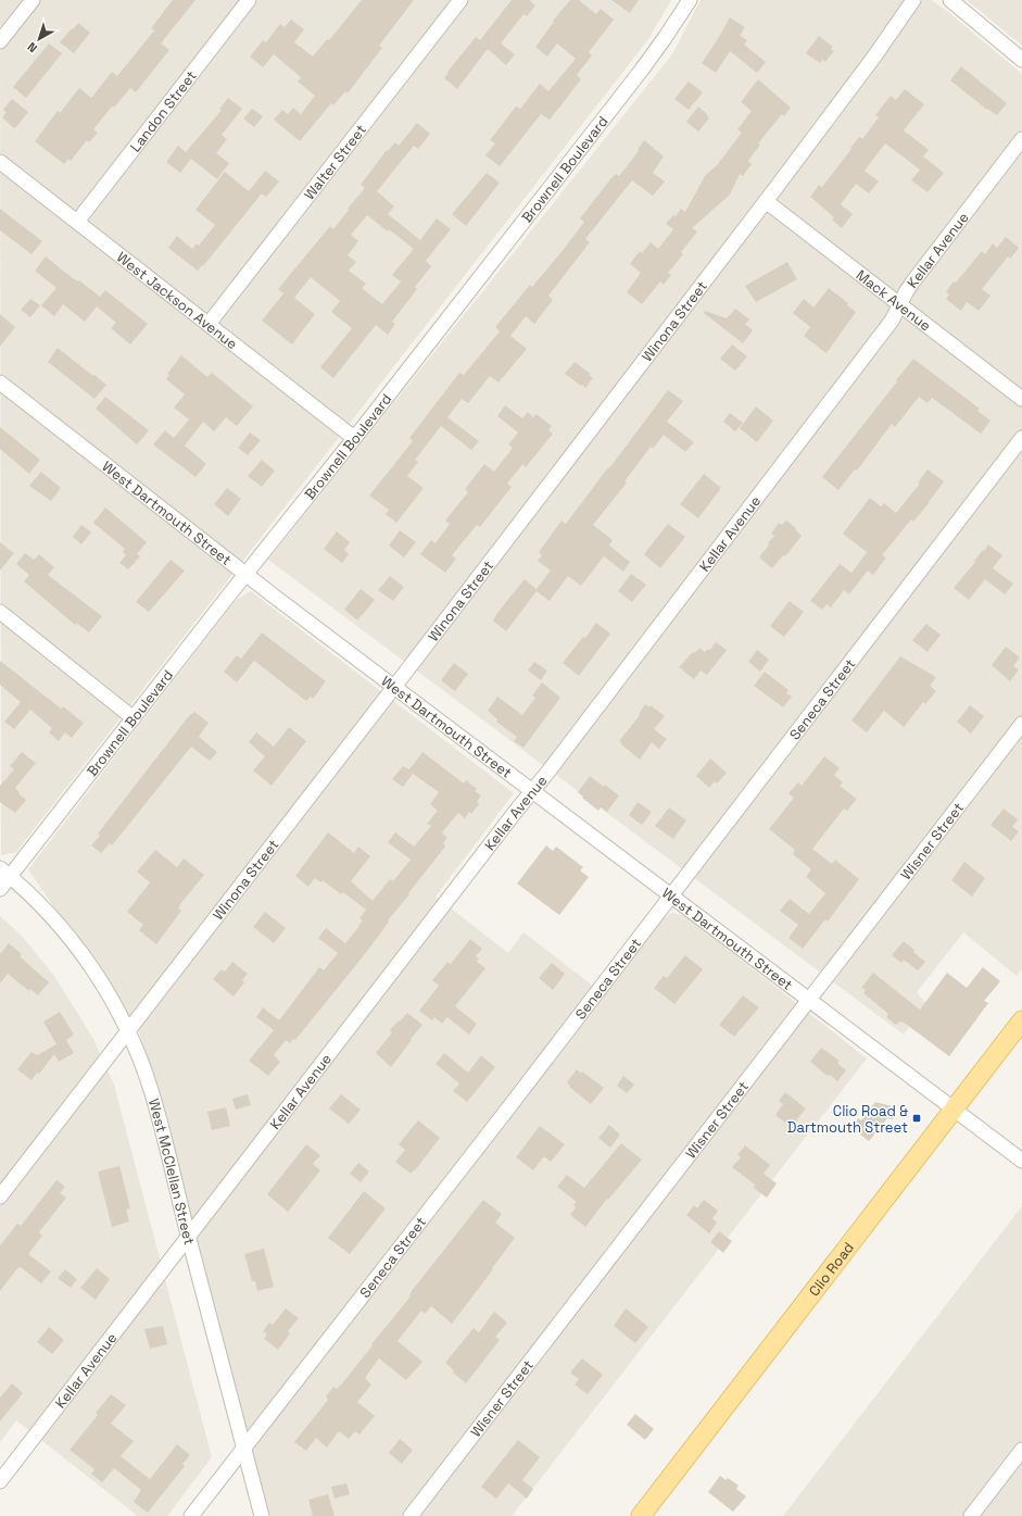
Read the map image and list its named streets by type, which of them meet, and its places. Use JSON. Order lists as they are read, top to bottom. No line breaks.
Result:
{"streets":{"main road":["Clio Road"],"street":["Landon Street","Walter Street","Brownell Boulevard","Kellar Avenue","West Jackson Avenue","Mack Avenue","Winona Street","West Dartmouth Street","Seneca Street","Wisner Street","West McClellan Street"]},"crossings":[["Landon Street","West Jackson Avenue"],["Walter Street","West Jackson Avenue"],["Brownell Boulevard","West Jackson Avenue"],["Brownell Boulevard","West Dartmouth Street"],["Brownell Boulevard","West McClellan Street"],["Kellar Avenue","Mack Avenue"],["Kellar Avenue","West Dartmouth Street"],["Kellar Avenue","West McClellan Street"],["Mack Avenue","Winona Street"],["Winona Street","West Dartmouth Street"],["Winona Street","West McClellan Street"],["West Dartmouth Street","Seneca Street"],["West Dartmouth Street","Wisner Street"],["West Dartmouth Street","Clio Road"],["Seneca Street","West McClellan Street"]],"places":{"transit":["Clio Road & Dartmouth Street"]},"north":"bottom left"}
